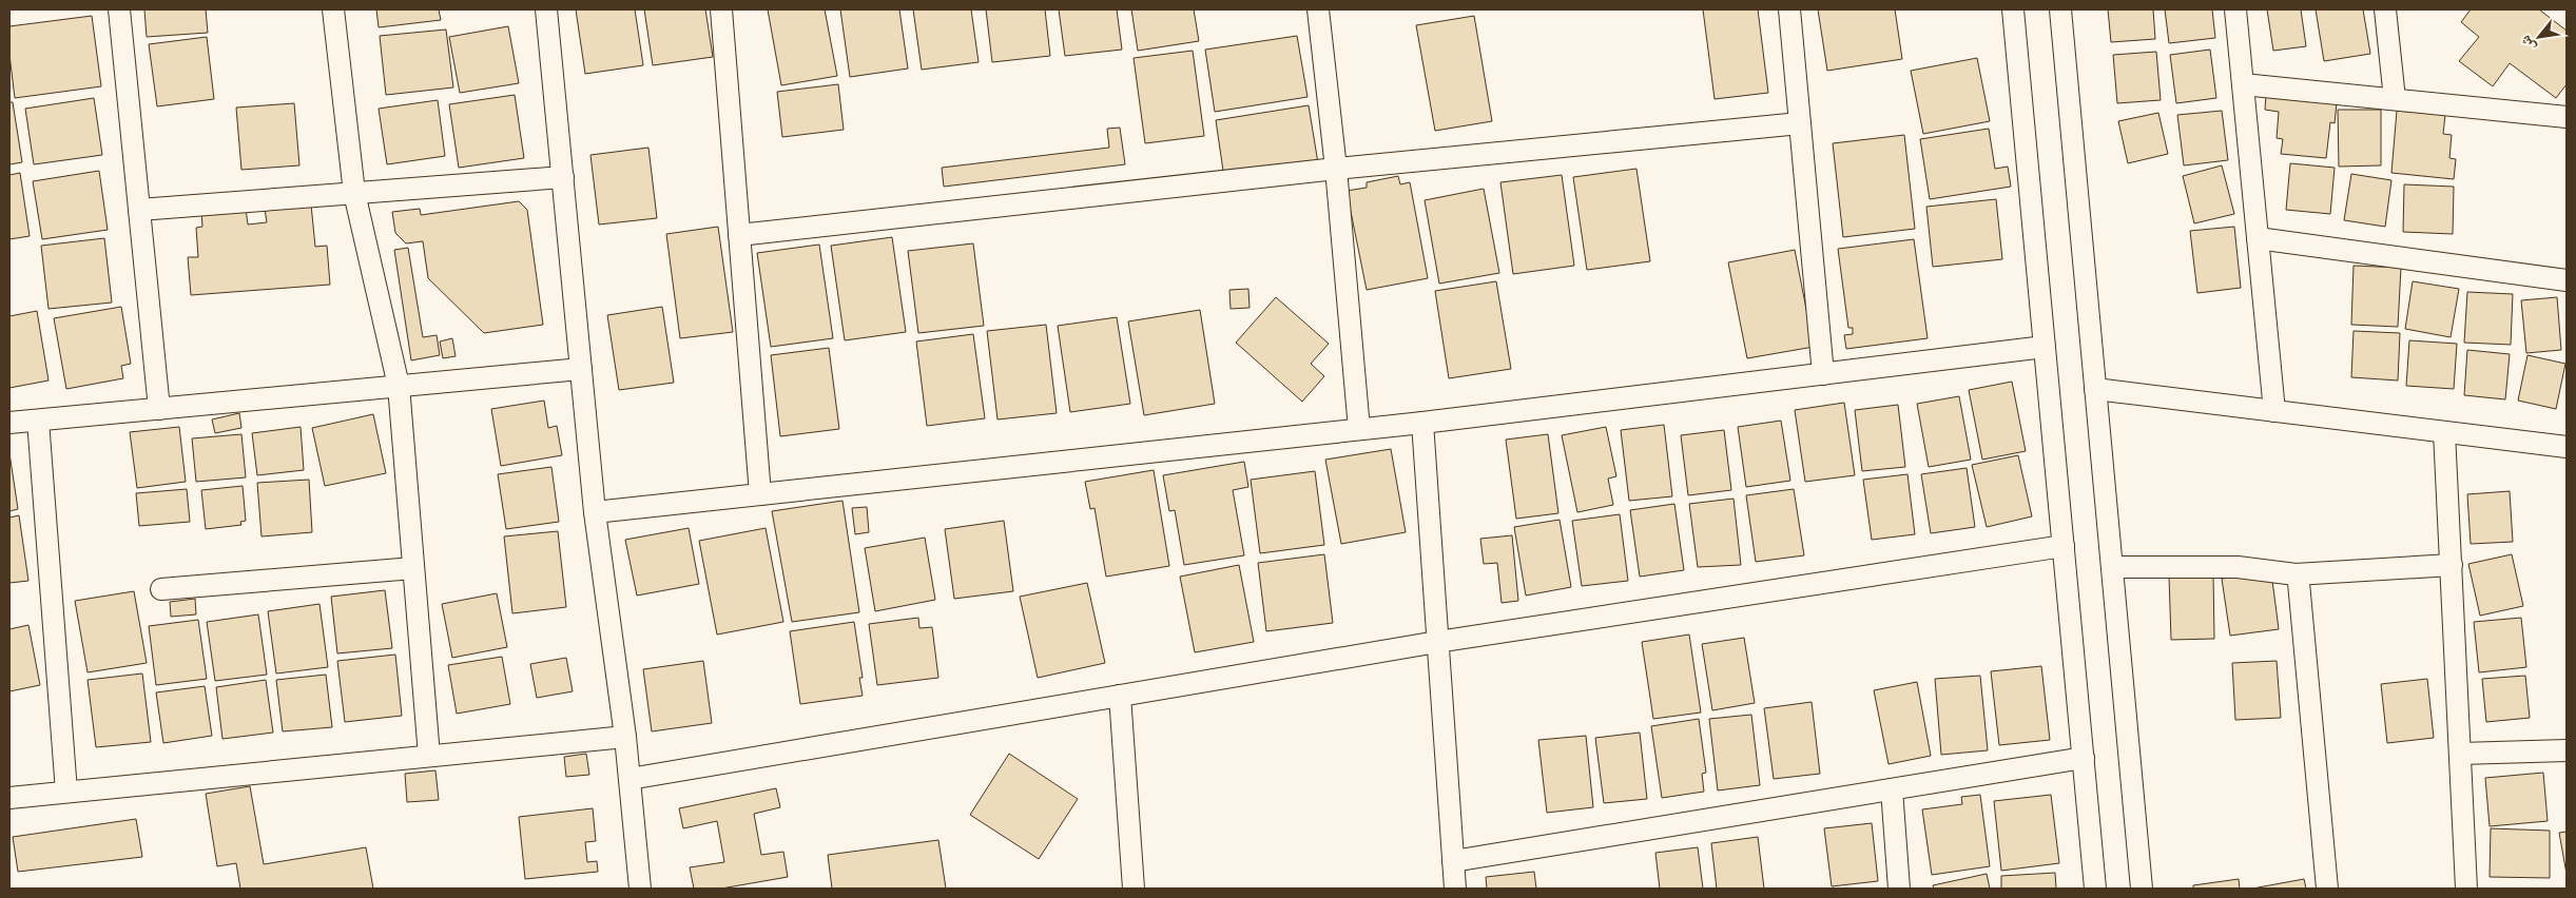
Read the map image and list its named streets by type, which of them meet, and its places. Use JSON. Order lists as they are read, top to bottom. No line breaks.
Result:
{"north":"bottom left"}
